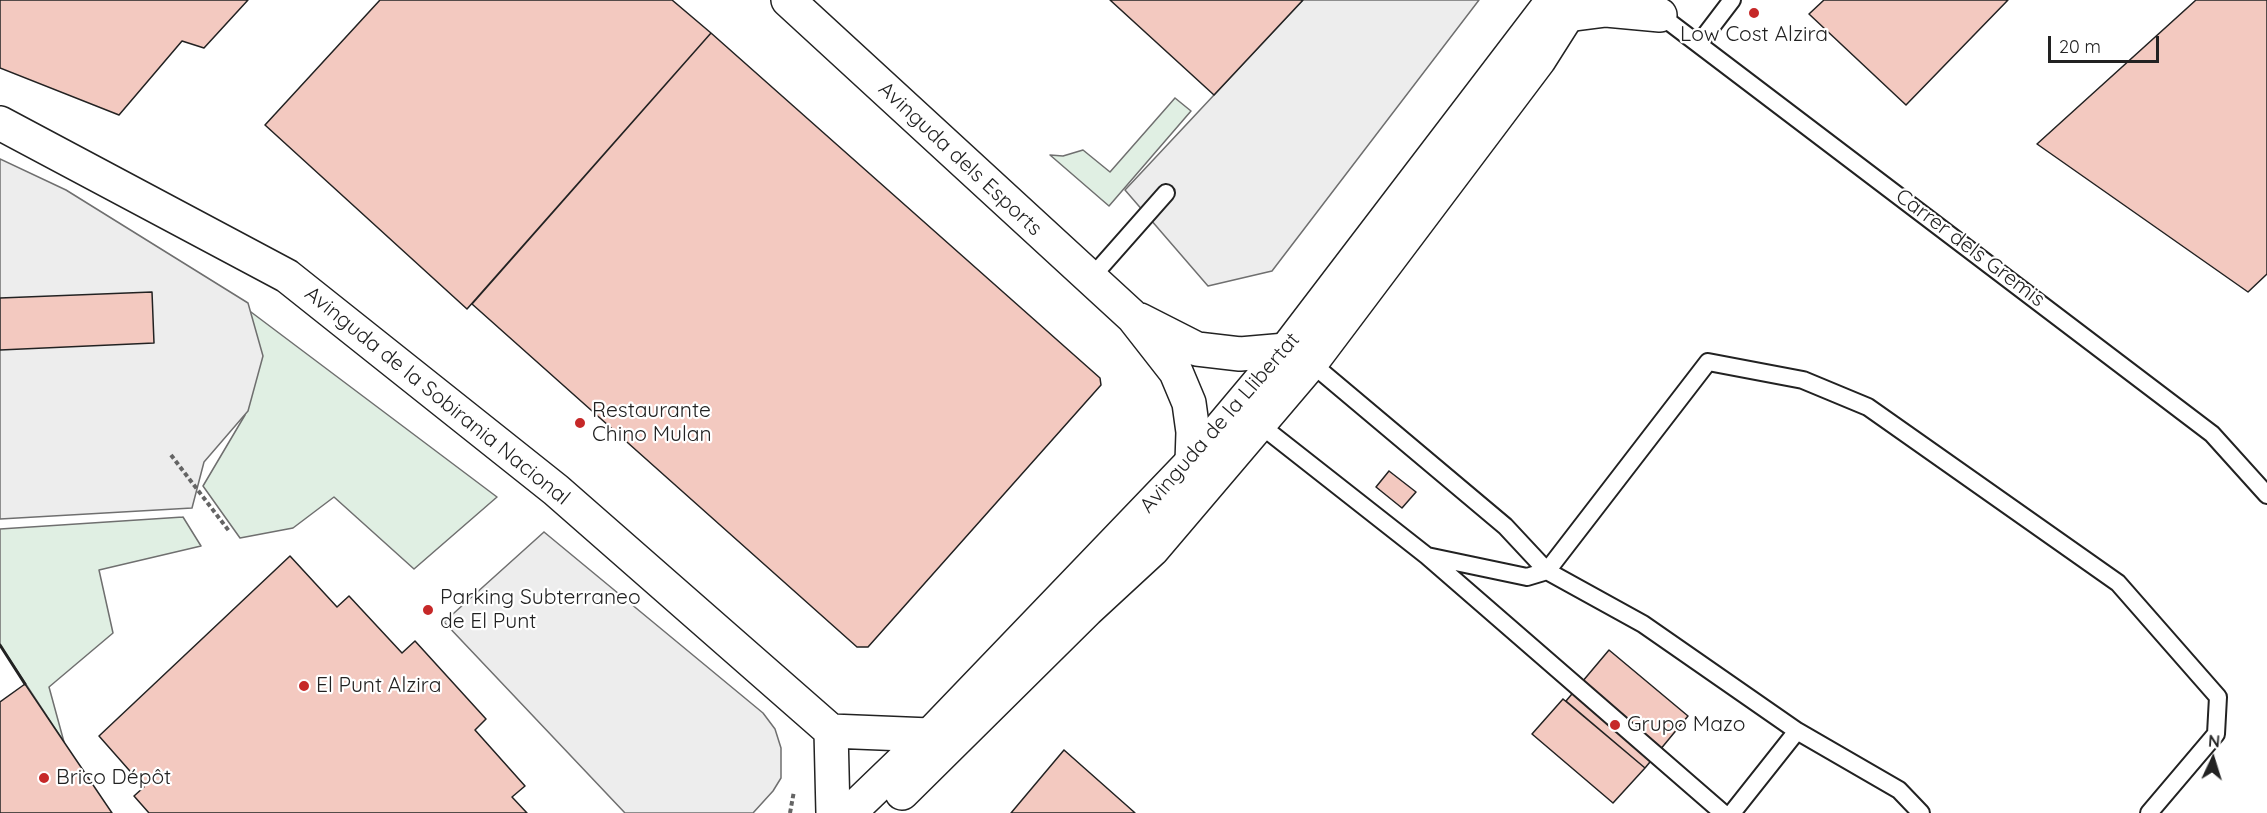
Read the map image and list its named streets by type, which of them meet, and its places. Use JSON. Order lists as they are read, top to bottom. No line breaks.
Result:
{"streets":{"street":["Avinguda dels Esports","Carrer dels Gremis","Avinguda de la Sobirania Nacional","Avinguda de la Llibertat"]},"crossings":[["Avinguda dels Esports","Avinguda de la Llibertat"],["Carrer dels Gremis","Avinguda de la Llibertat"]],"places":["Low Cost Alzira","Restaurante Chino Mulan","Parking Subterraneo de El Punt","El Punt Alzira","Grupo Mazo","Brico Dépôt"],"scale_bar":"20 m","north":"top"}
